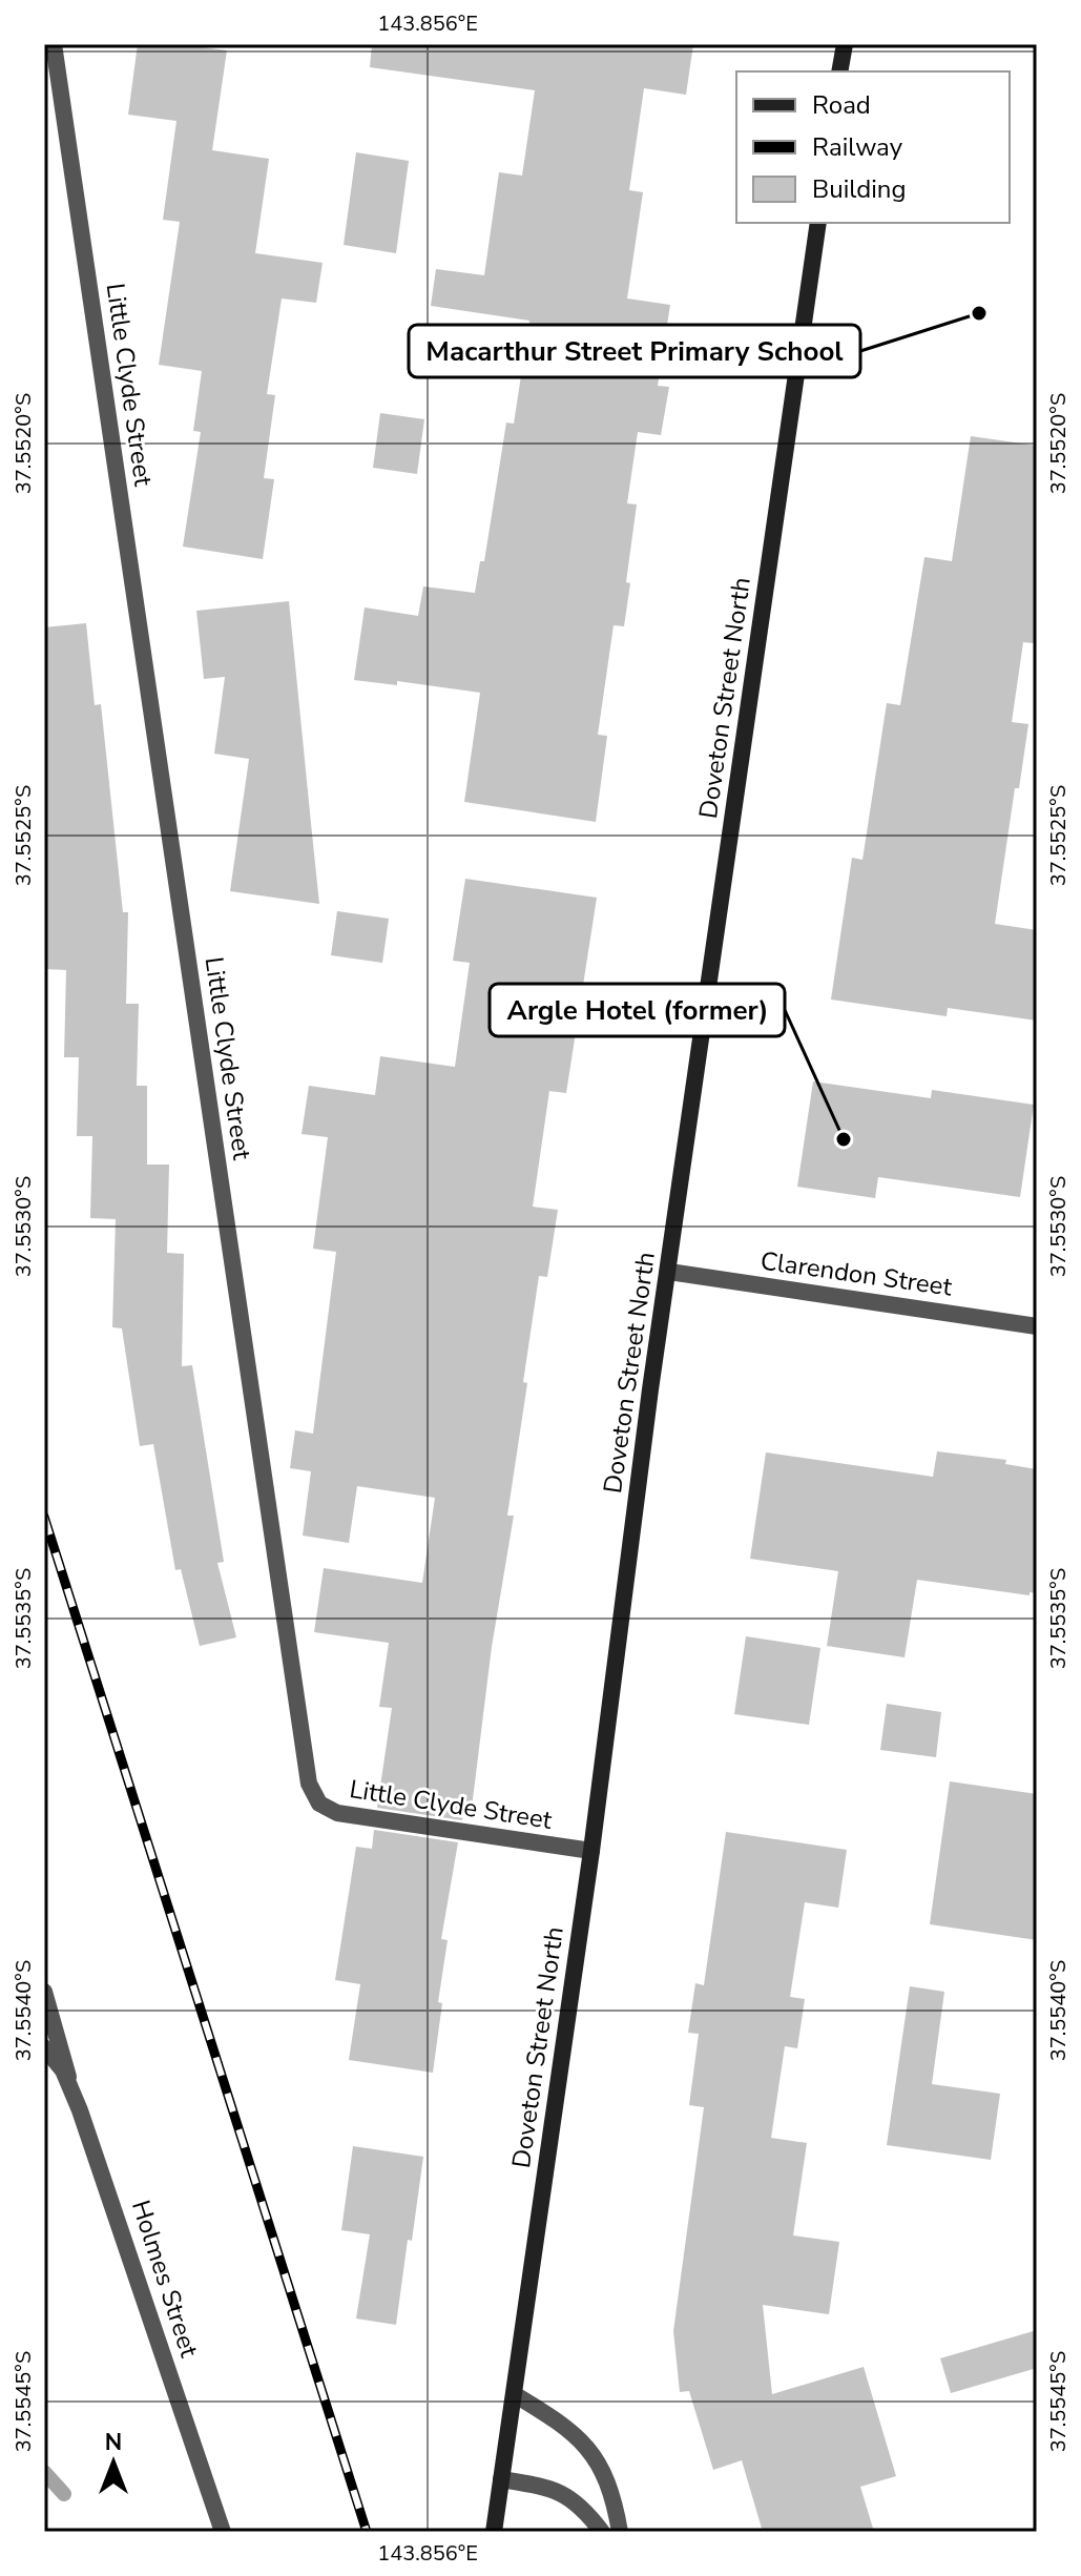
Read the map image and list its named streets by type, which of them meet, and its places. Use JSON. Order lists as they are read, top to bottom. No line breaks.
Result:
{"streets":{"main road":["Doveton Street North"],"street":["Little Clyde Street","Clarendon Street","Holmes Street"]},"crossings":[["Little Clyde Street","Doveton Street North"],["Doveton Street North","Clarendon Street"]],"places":["Macarthur Street Primary School","Argle Hotel (former)"],"legend":["Road","Railway","Building"],"north":"top","coordinates":["143.856°E","37.5520°S","37.5525°S","37.5530°S","37.5535°S","37.5540°S","37.5545°S"]}
